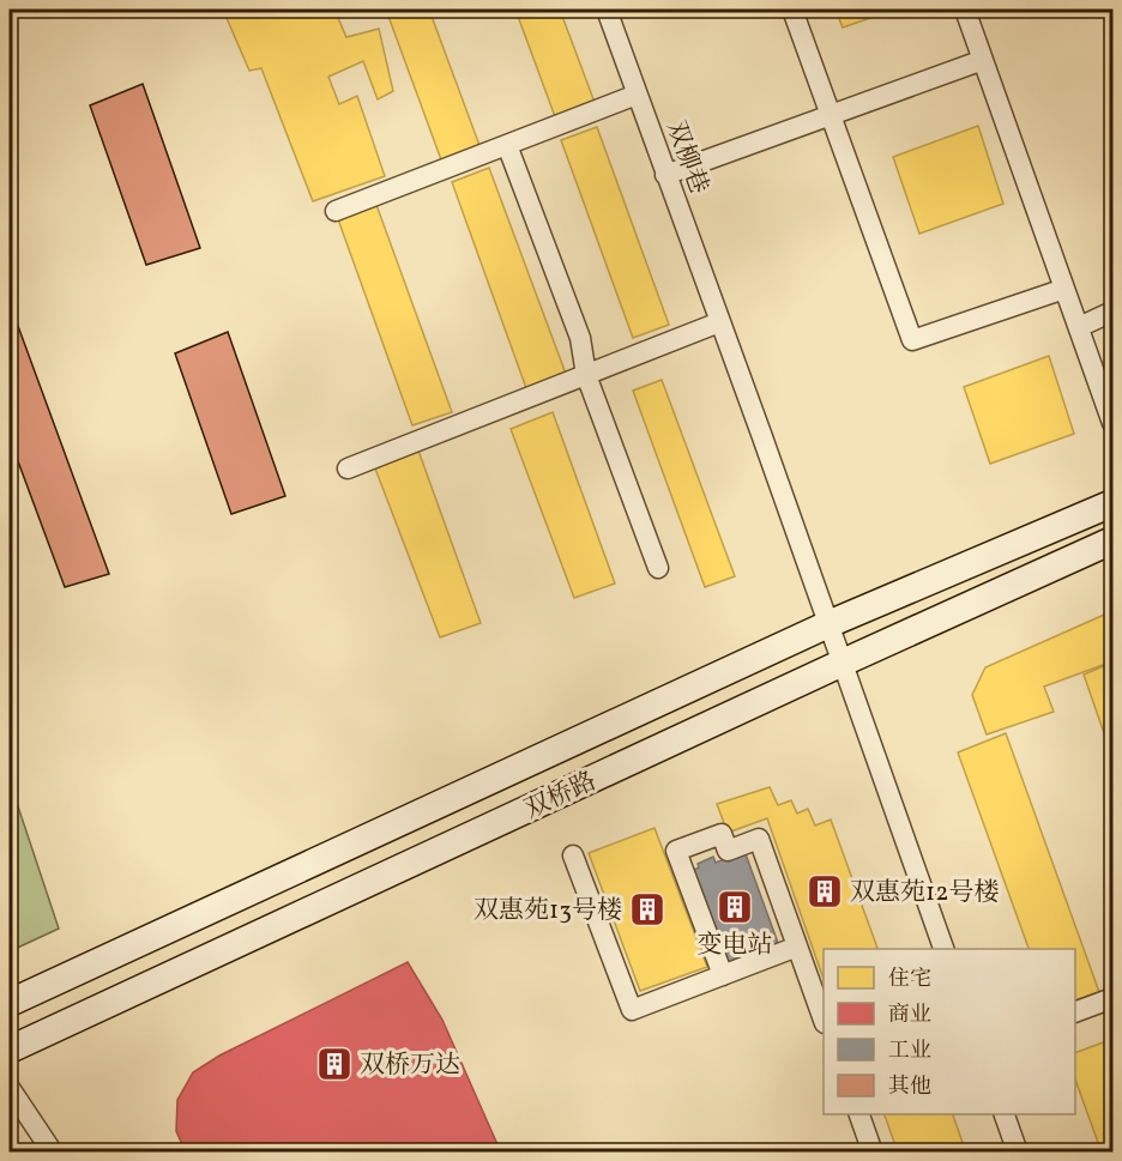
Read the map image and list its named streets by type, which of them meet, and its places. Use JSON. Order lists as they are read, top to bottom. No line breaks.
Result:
{"streets":{"main road":["双桥路"],"street":["双柳巷"]},"crossings":[["双柳巷","双桥路"]],"places":{"building":["双惠苑12号楼","变电站","双惠苑13号楼","双桥万达"]},"legend":["住宅","商业","工业","其他"]}
